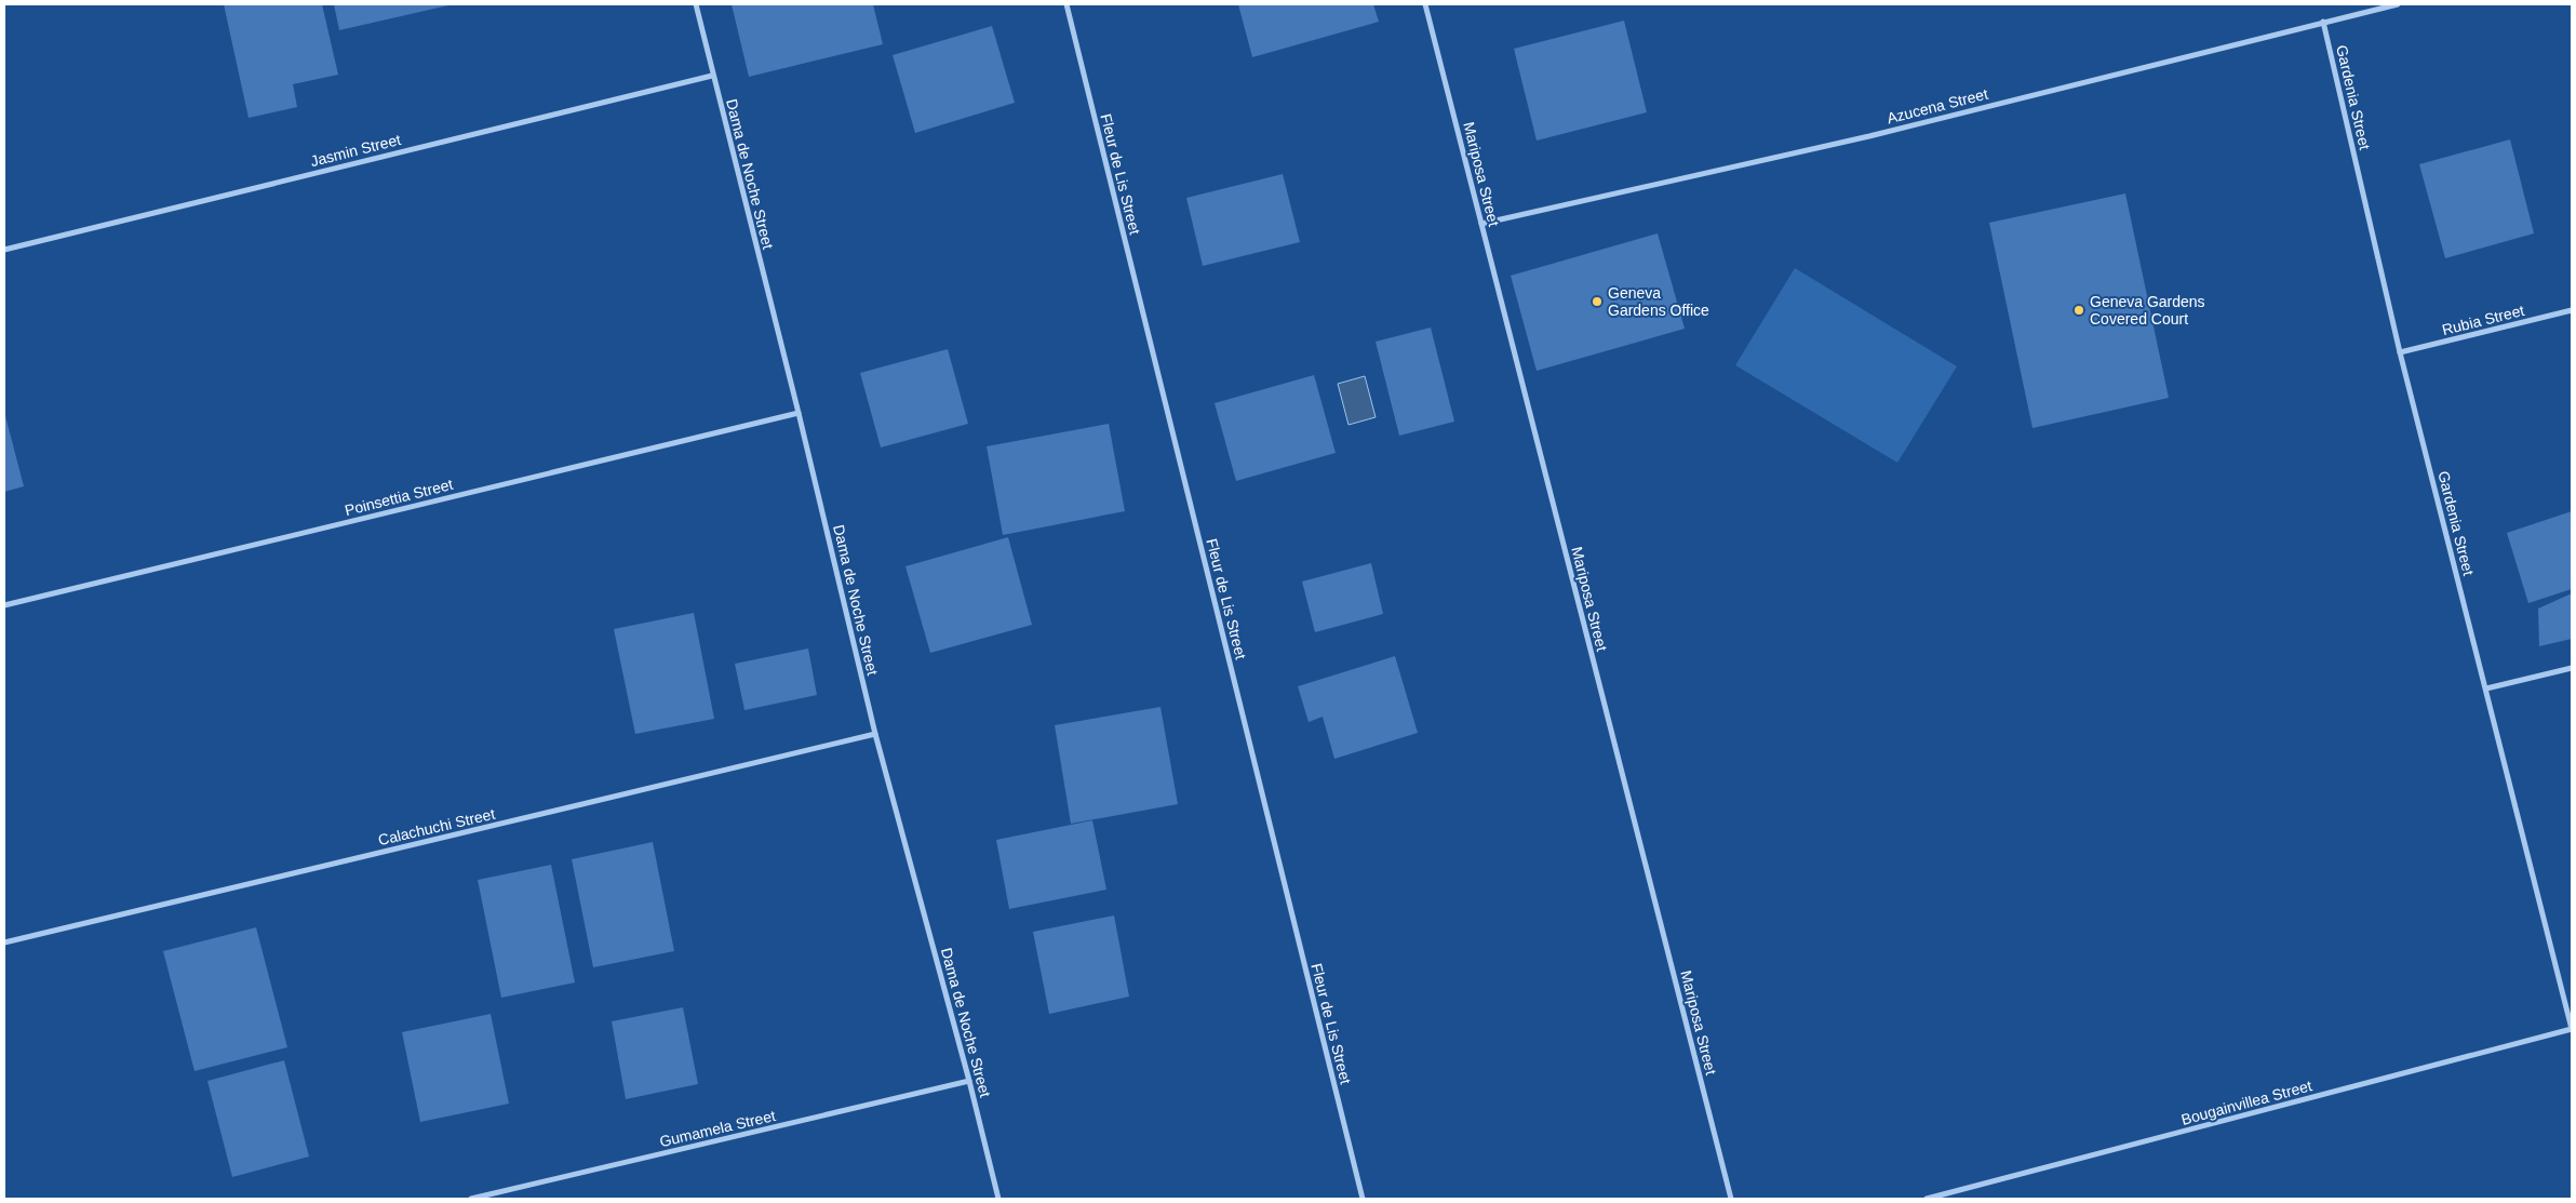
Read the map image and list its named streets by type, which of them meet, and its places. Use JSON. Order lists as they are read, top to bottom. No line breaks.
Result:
{"streets":{"street":["Gardenia Street","Azucena Street","Jasmin Street","Dama de Noche Street","Fleur de Lis Street","Mariposa Street","Rubia Street","Poinsettia Street","Calachuchi Street","Bougainvillea Street","Gumamela Street"]},"crossings":[["Gardenia Street","Azucena Street"],["Gardenia Street","Rubia Street"],["Gardenia Street","Bougainvillea Street"],["Azucena Street","Mariposa Street"],["Jasmin Street","Dama de Noche Street"],["Dama de Noche Street","Poinsettia Street"],["Dama de Noche Street","Calachuchi Street"],["Dama de Noche Street","Gumamela Street"]],"places":["Geneva Gardens Office","Geneva Gardens Covered Court"]}
